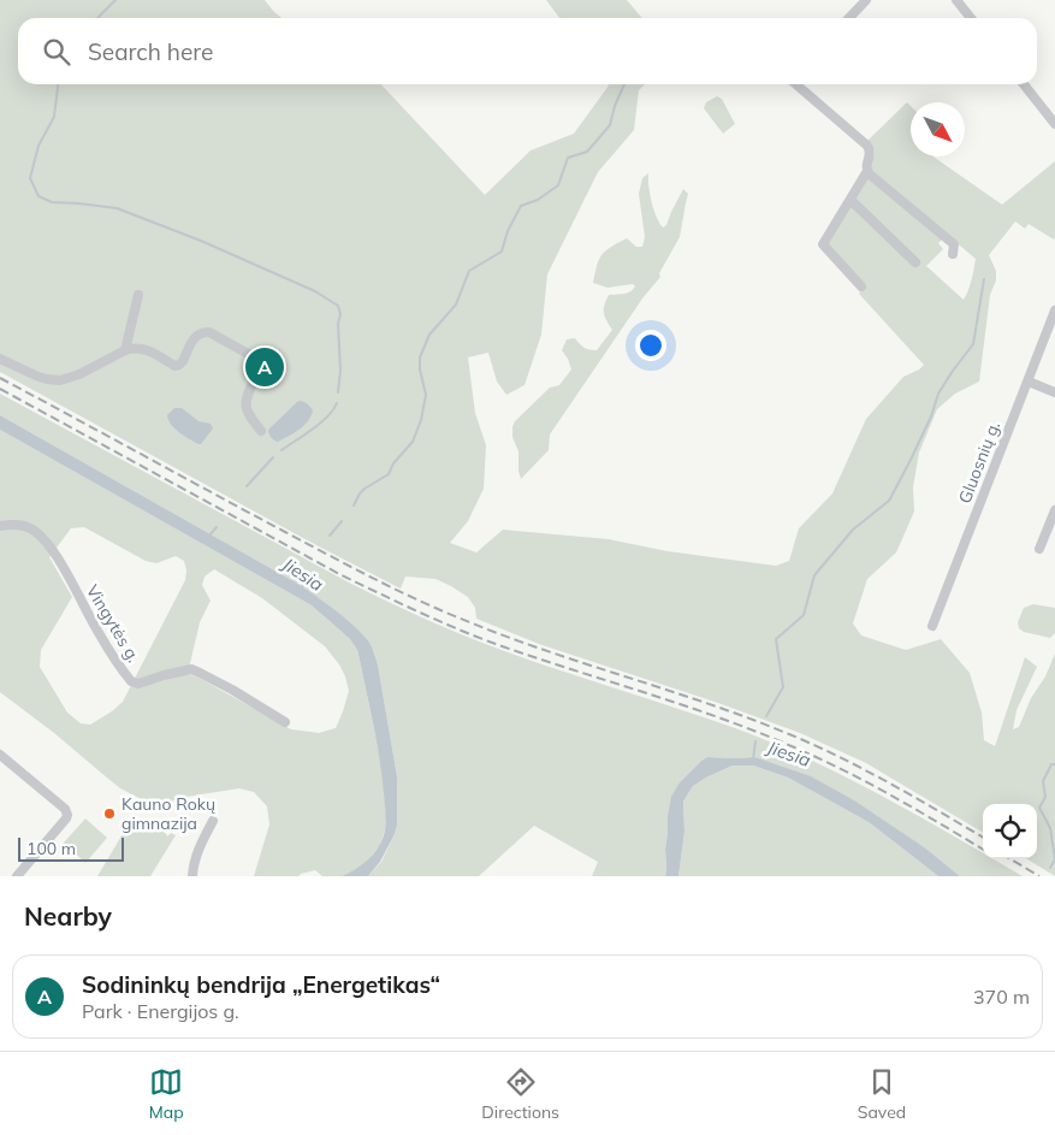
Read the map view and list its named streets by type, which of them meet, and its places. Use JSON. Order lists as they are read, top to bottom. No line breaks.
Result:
{"streets":{"street":["Gluosnių g.","Vingytės g."]},"water":["Jiesia"],"places":["Kauno Rokų gimnazija"],"scale_bar":"100 m","north":"bottom right","page":{"search":"Search here","pins":"A","scale":"100 m","heading":"Nearby","list":[{"mark":"A","name":"Sodininkų bendrija „Energetikas“","note":"Park · Energijos g.","value":"370 m"}],"nav":["Map","Directions","Saved"]}}
